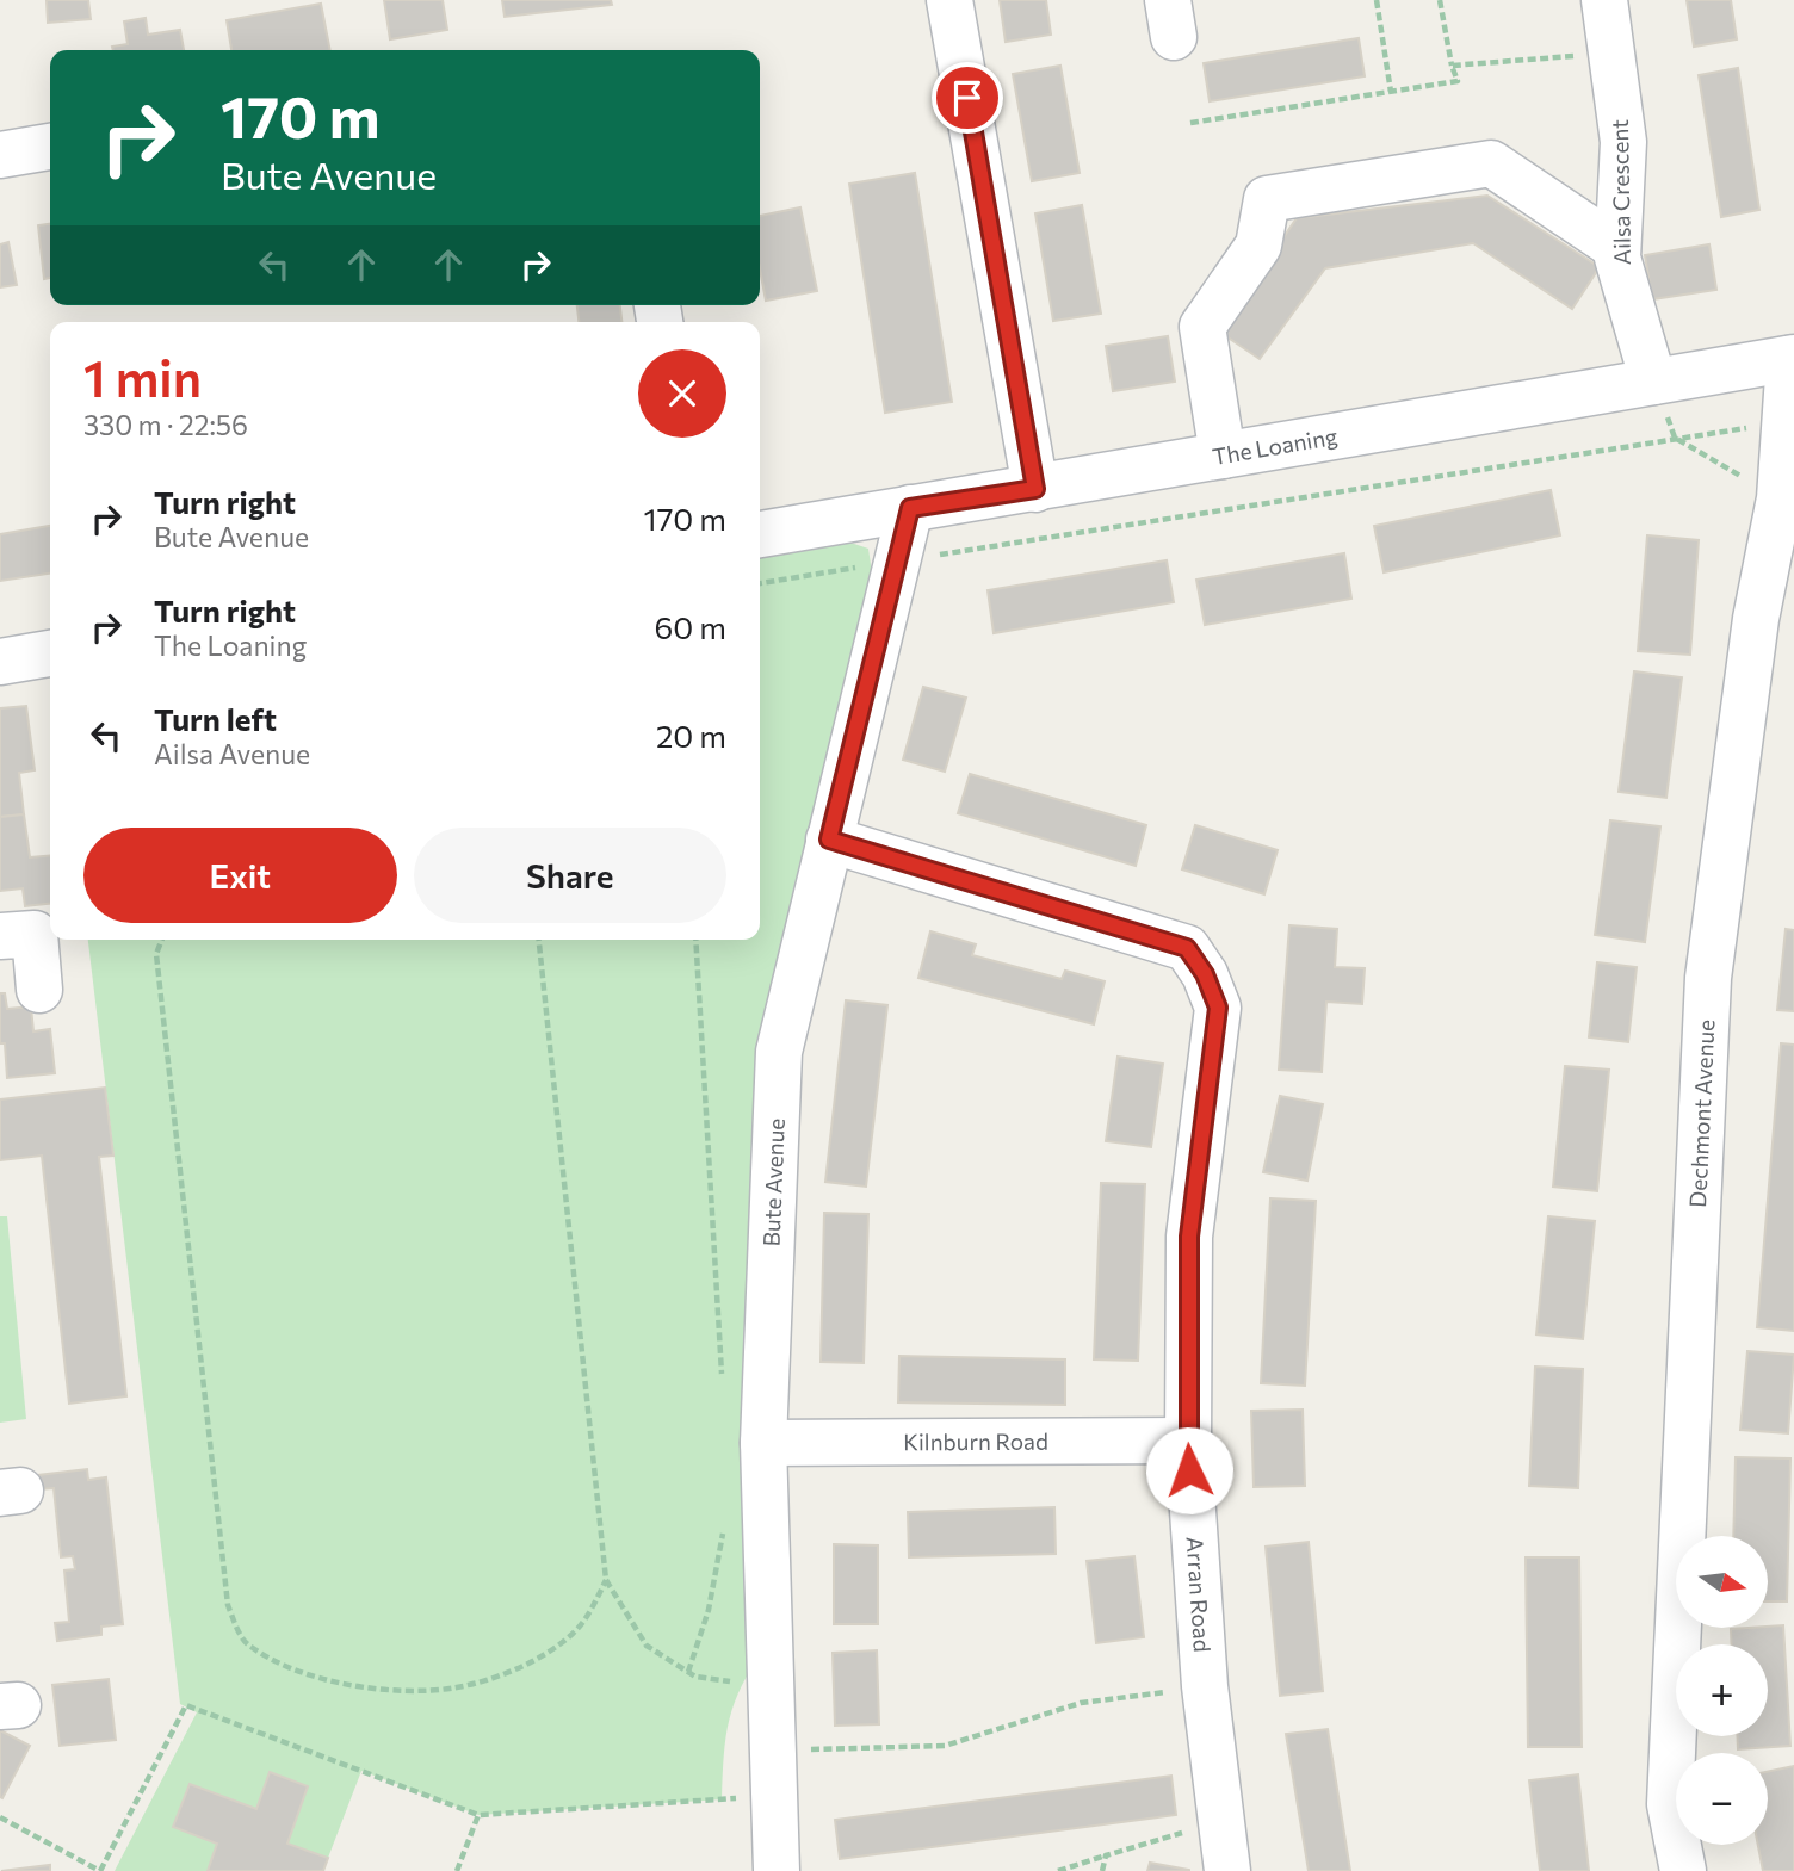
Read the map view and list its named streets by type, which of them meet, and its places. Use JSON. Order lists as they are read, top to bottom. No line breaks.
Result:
{"streets":{"street":["Ailsa Crescent","The Loaning","Dechmont Avenue","Bute Avenue","Kilnburn Road","Arran Road"]},"crossings":[["Ailsa Crescent","The Loaning"],["The Loaning","Dechmont Avenue"],["The Loaning","Bute Avenue"],["Bute Avenue","Kilnburn Road"],["Bute Avenue","Arran Road"],["Kilnburn Road","Arran Road"]],"north":"right","page":{"turn":["170 m","Bute Avenue"],"heading":["1 min","330 m · 22:56"],"list":[{"name":"Turn right","note":"Bute Avenue","value":"170 m"},{"name":"Turn right","note":"The Loaning","value":"60 m"},{"name":"Turn left","note":"Ailsa Avenue","value":"20 m"}],"buttons":["Exit","Share"],"map_buttons":["+","−"]}}
